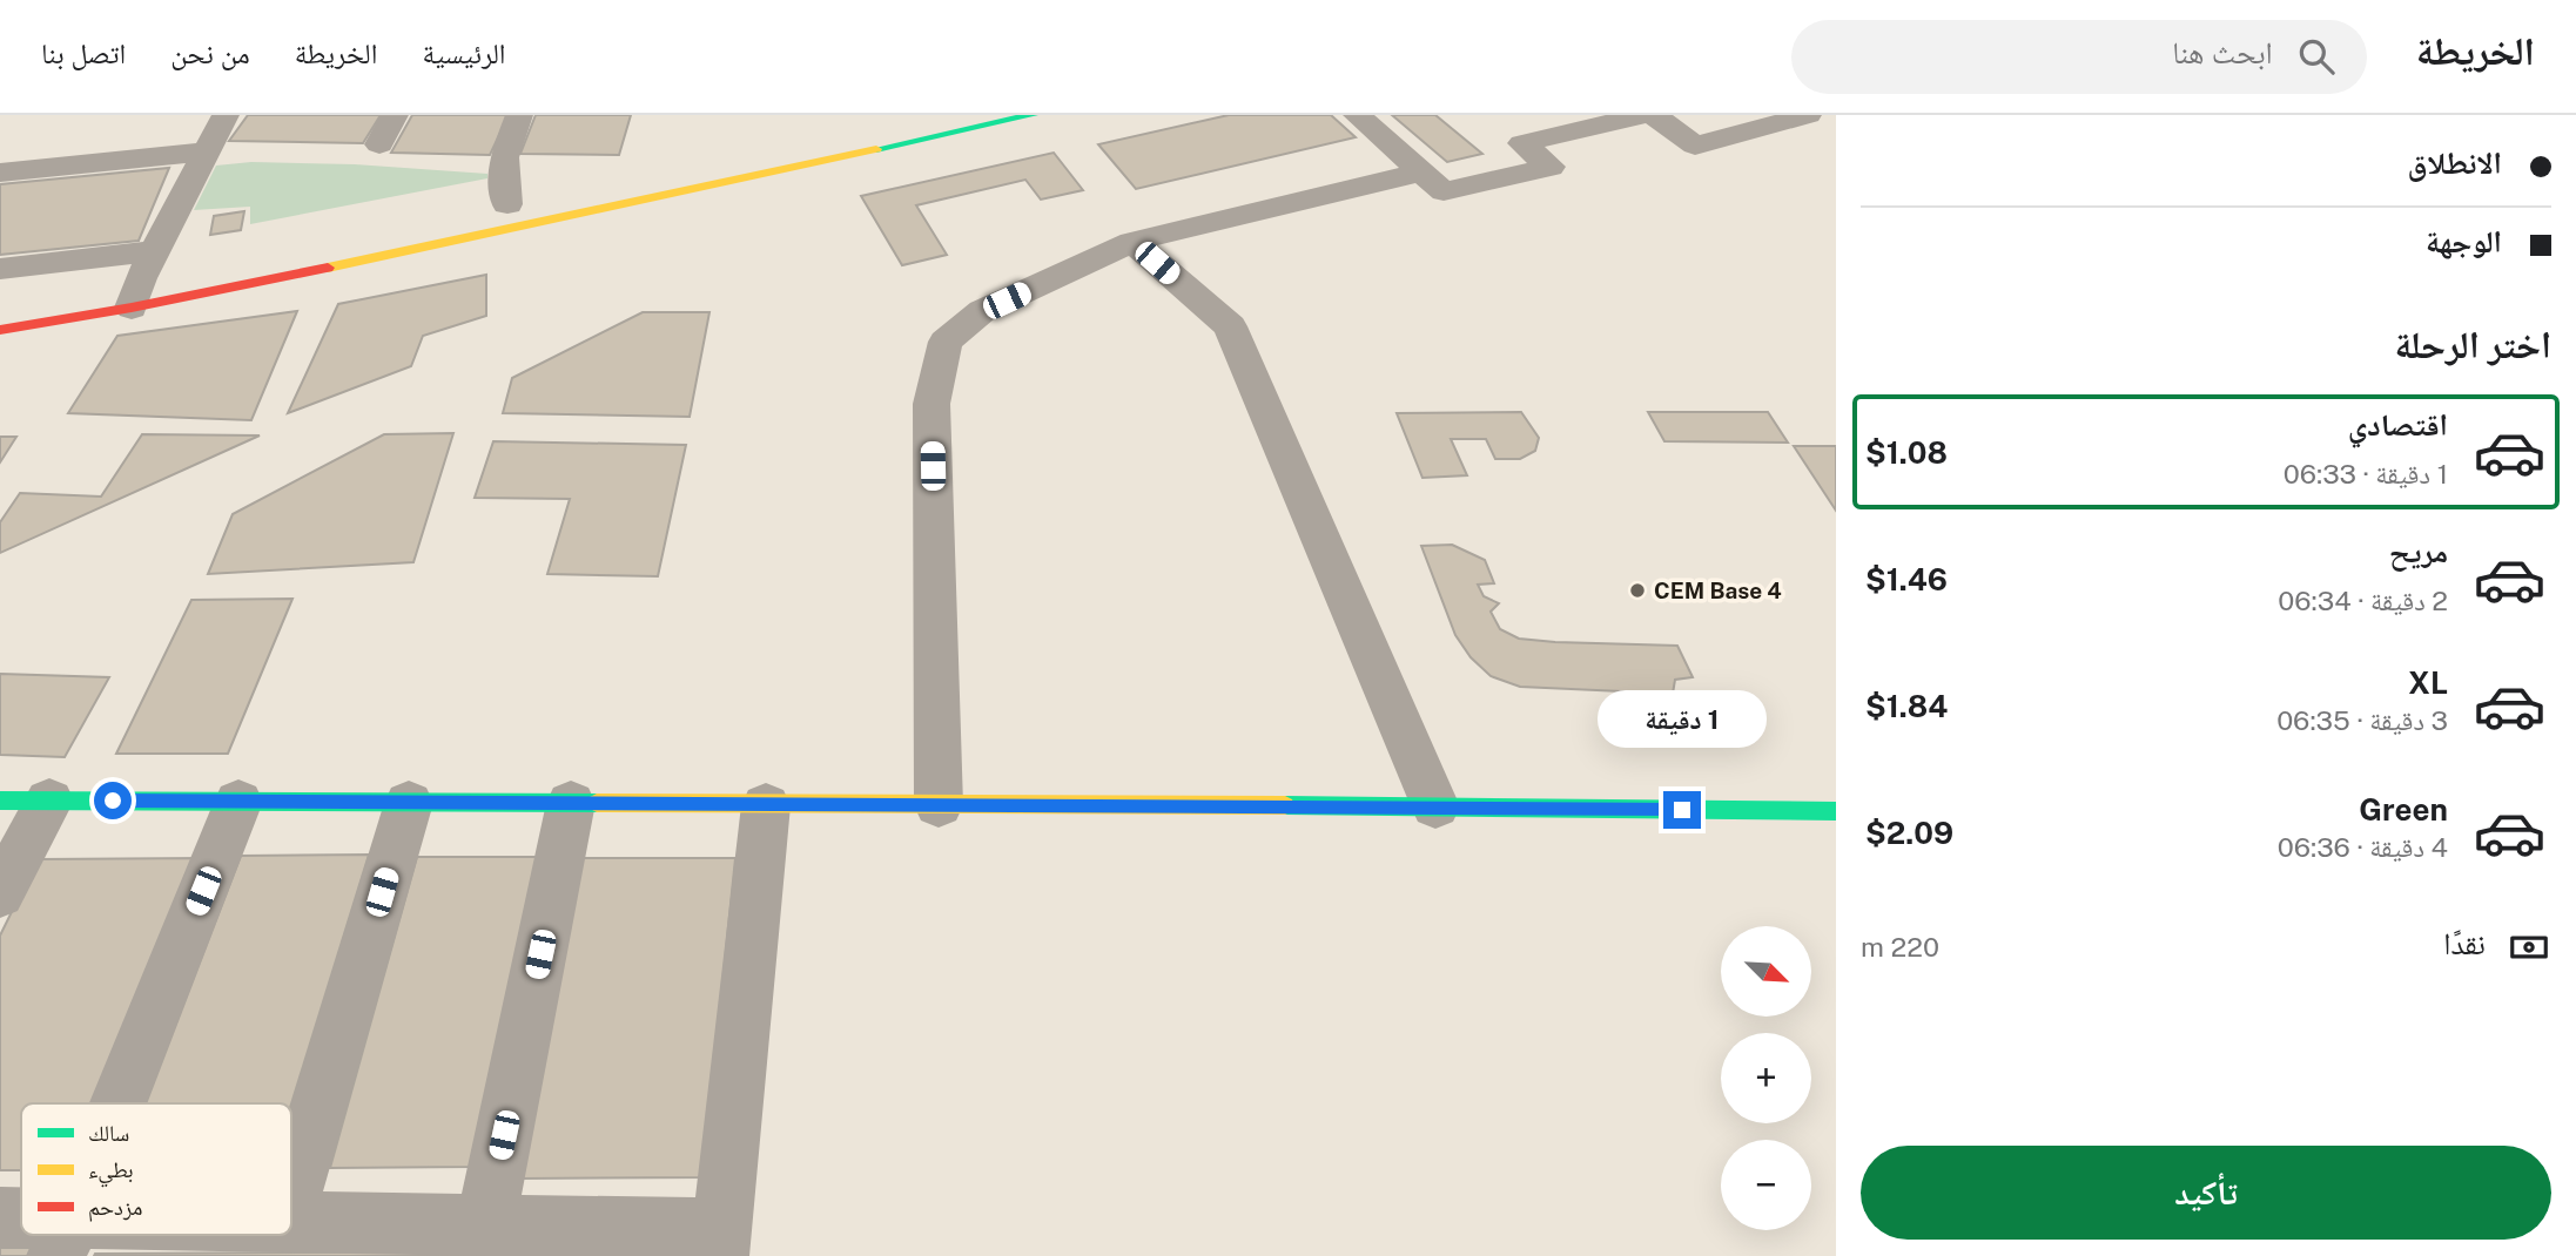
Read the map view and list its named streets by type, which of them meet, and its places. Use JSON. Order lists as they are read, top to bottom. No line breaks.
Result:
{"places":["CEM Base 4"],"legend":["سالك","بطيء","مزدحم"],"north":"bottom right","page":{"header":"الخريطة","search":"ابحث هنا","nav":["الرئيسية","الخريطة","من نحن","اتصل بنا"],"banner":["الانطلاق","الوجهة"],"heading":"اختر الرحلة","list":[{"name":"اقتصادي","note":"1 دقيقة · 06:33","value":"$1.08"},{"name":"مريح","note":"2 دقيقة · 06:34","value":"$1.46"},{"name":"XL","note":"3 دقيقة · 06:35","value":"$1.84"},{"name":"Green","note":"4 دقيقة · 06:36","value":"$2.09"}],"bubble":"1 دقيقة","pay":["نقدًا","220 m"],"map_buttons":["+","−"],"buttons":"تأكيد"}}
